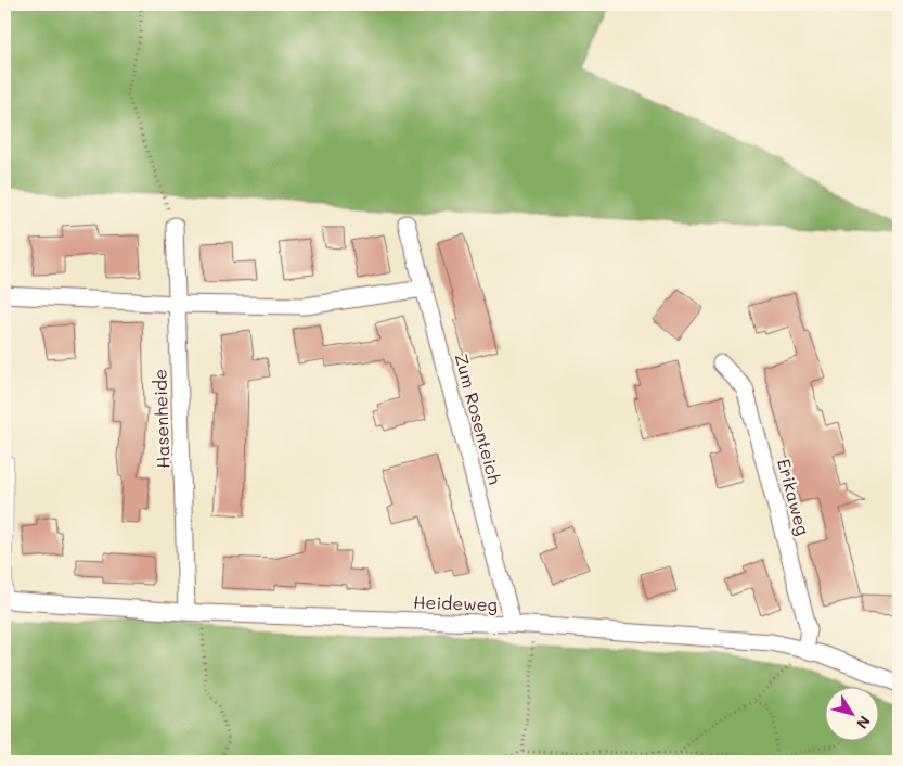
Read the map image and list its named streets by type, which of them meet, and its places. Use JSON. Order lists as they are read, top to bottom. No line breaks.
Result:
{"streets":{"street":["Hasenheide","Zum Rosenteich","Erikaweg","Heideweg"]},"crossings":[["Hasenheide","Heideweg"],["Zum Rosenteich","Heideweg"],["Erikaweg","Heideweg"]],"north":"bottom right"}
